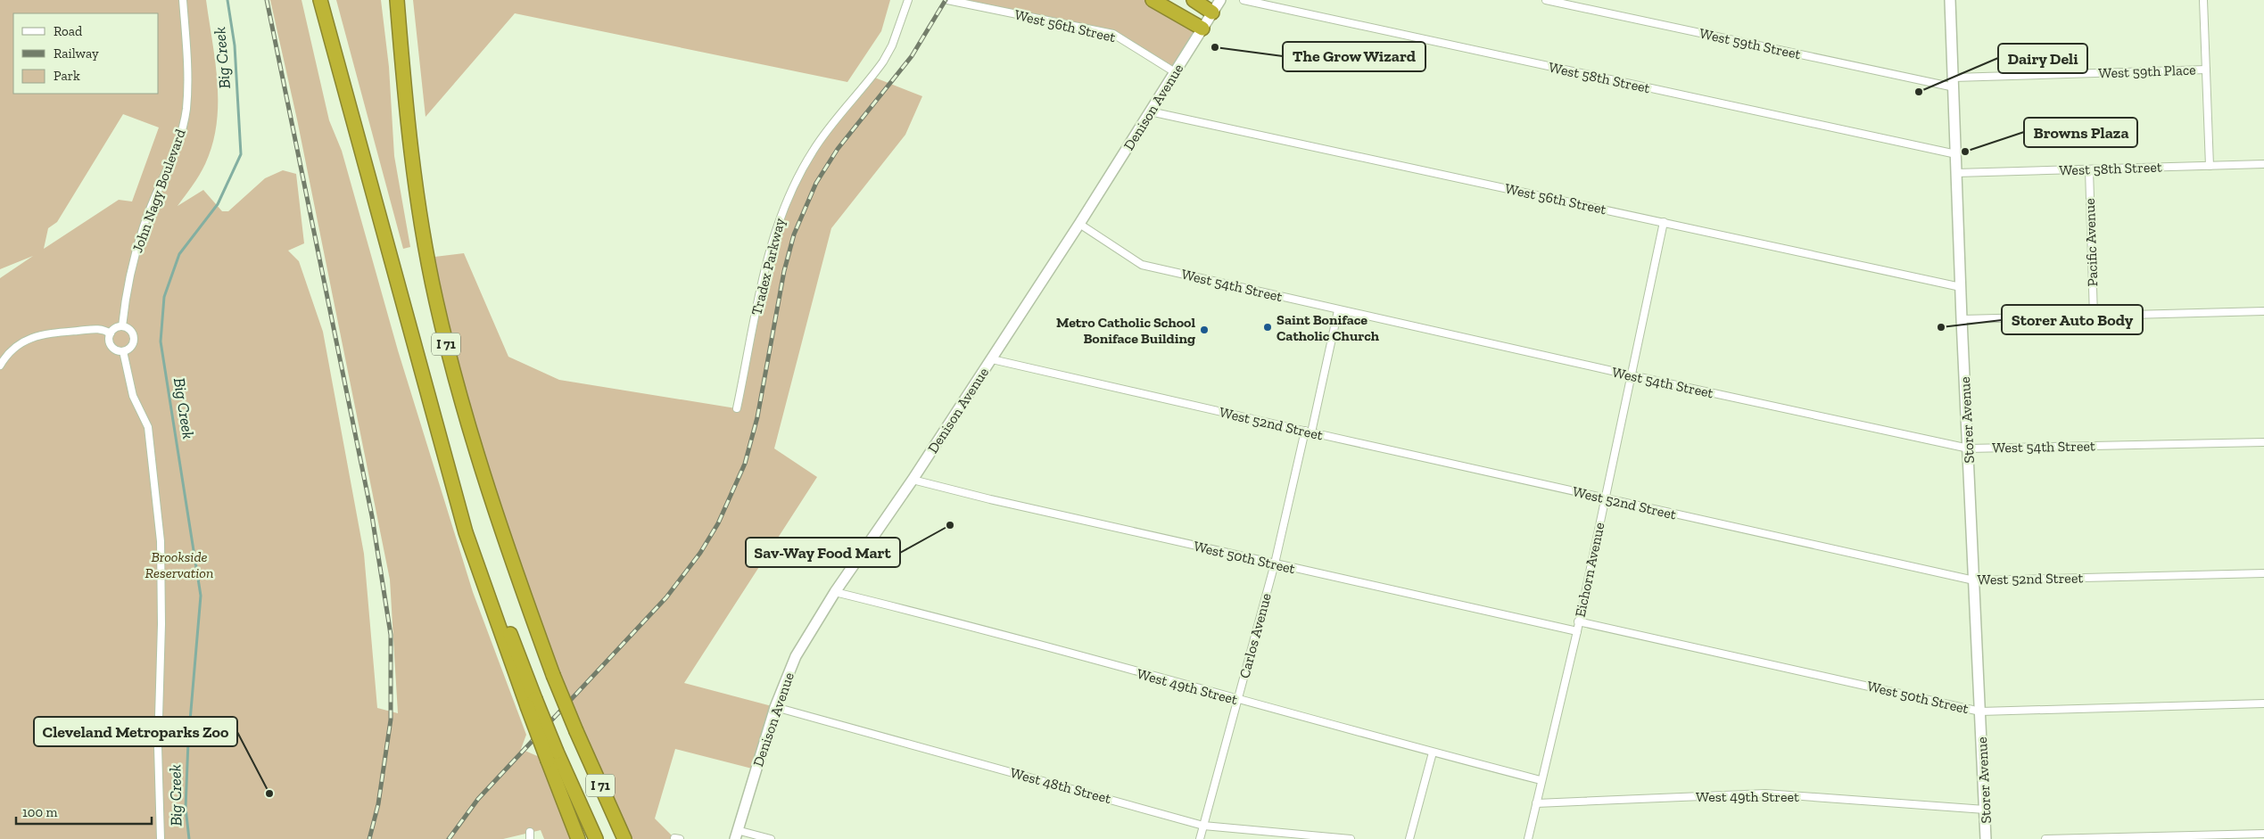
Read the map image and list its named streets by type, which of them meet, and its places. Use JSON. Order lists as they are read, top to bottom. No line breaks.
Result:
{"streets":{"highway":["I 71"],"main road":["Denison Avenue","Storer Avenue"],"street":["West 56th Street","West 59th Street","West 59th Place","West 58th Street","John Nagy Boulevard","Pacific Avenue","Tradex Parkway","West 54th Street","West 52nd Street","West 50th Street","Eichorn Avenue","Carlos Avenue","West 49th Street","West 48th Street"]},"crossings":[["West 56th Street","Denison Avenue"],["West 56th Street","Storer Avenue"],["West 56th Street","Eichorn Avenue"],["West 59th Street","West 59th Place"],["West 59th Street","Storer Avenue"],["West 59th Place","Storer Avenue"],["West 58th Street","Pacific Avenue"],["West 58th Street","Storer Avenue"],["Denison Avenue","West 54th Street"],["Denison Avenue","West 52nd Street"],["Denison Avenue","West 50th Street"],["Denison Avenue","West 49th Street"],["Denison Avenue","West 48th Street"],["West 54th Street","Storer Avenue"],["West 54th Street","Eichorn Avenue"],["West 54th Street","Carlos Avenue"],["Storer Avenue","West 52nd Street"],["Storer Avenue","West 50th Street"],["Storer Avenue","West 49th Street"],["West 52nd Street","Eichorn Avenue"],["West 52nd Street","Carlos Avenue"],["West 50th Street","Eichorn Avenue"],["West 50th Street","Carlos Avenue"],["Eichorn Avenue","West 49th Street"],["Carlos Avenue","West 49th Street"],["Carlos Avenue","West 48th Street"]],"water":["Big Creek"],"parks":["Brookside Reservation"],"places":["The Grow Wizard","Dairy Deli","Browns Plaza","Saint Boniface Catholic Church","Storer Auto Body","Metro Catholic School Boniface Building","Sav-Way Food Mart","Cleveland Metroparks Zoo"],"legend":["Road","Railway","Park"],"scale_bar":"100 m"}
